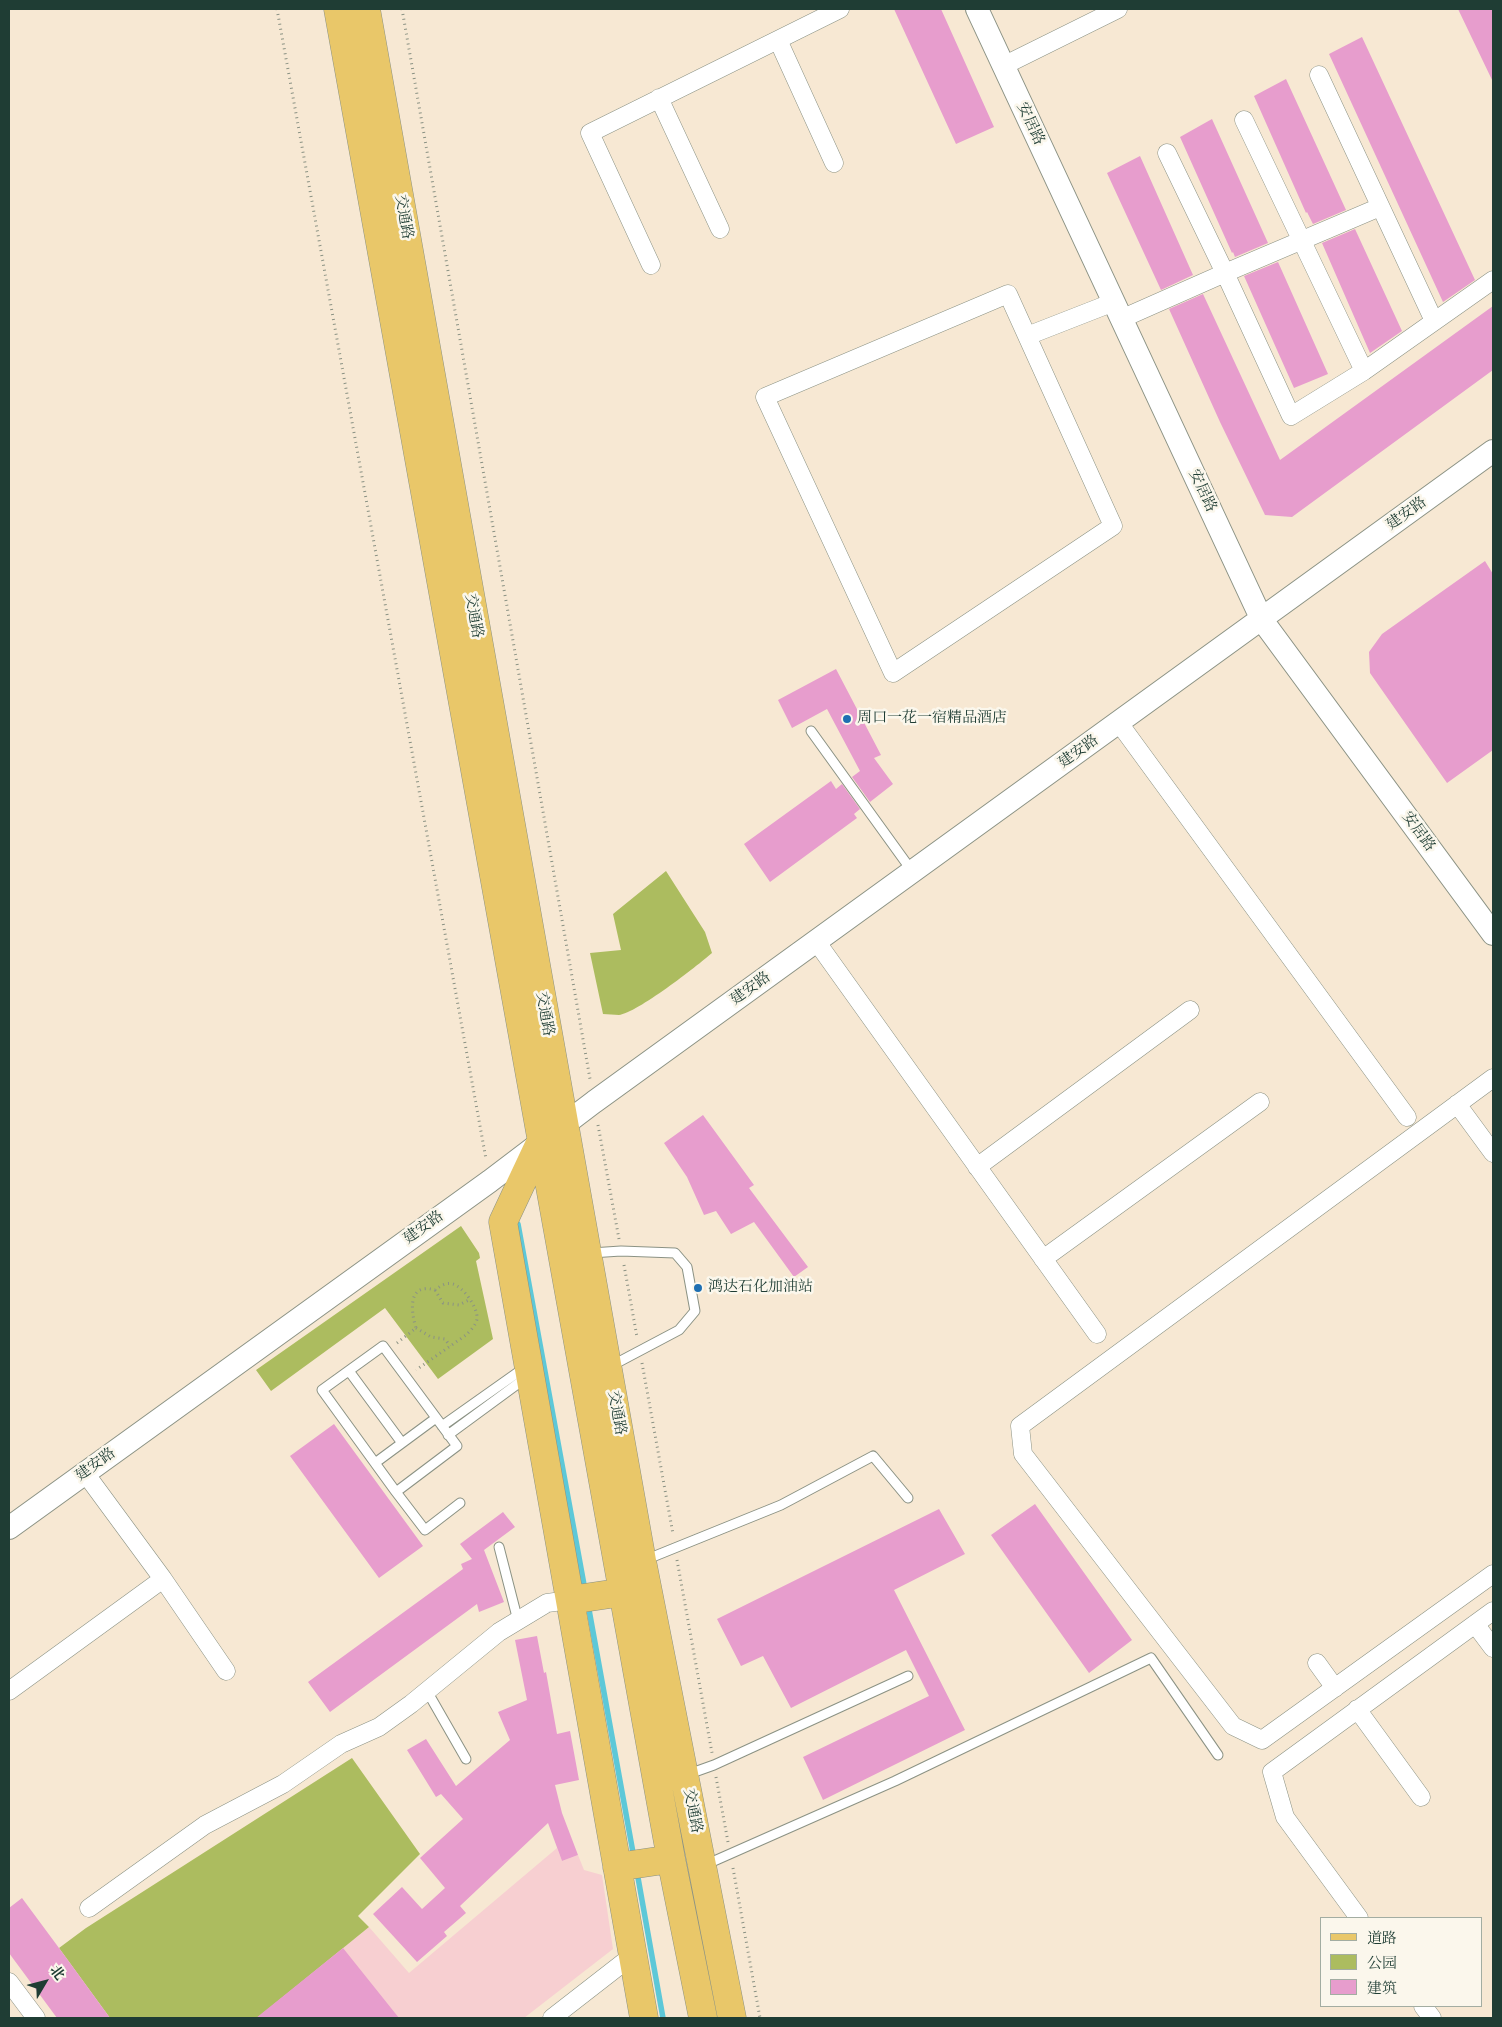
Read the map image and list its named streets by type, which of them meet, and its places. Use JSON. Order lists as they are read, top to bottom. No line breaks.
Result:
{"streets":{"main road":["交通路"],"street":["安居路","建安路"]},"crossings":[["安居路","建安路"],["交通路","建安路"]],"places":["周口一花一宿精品酒店","鸿达石化加油站"],"legend":["道路","公园","建筑"],"north":"top right"}
